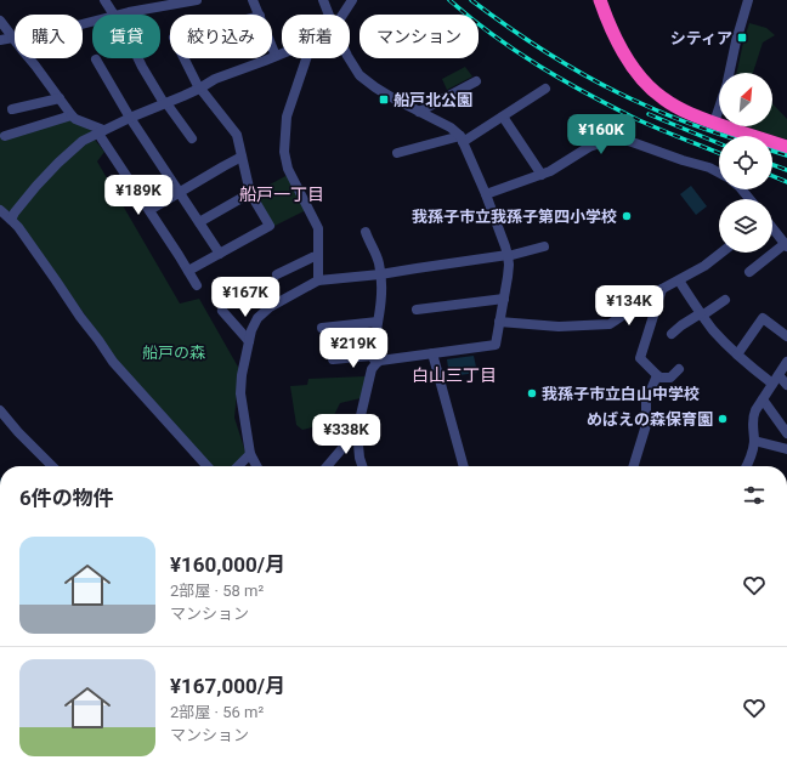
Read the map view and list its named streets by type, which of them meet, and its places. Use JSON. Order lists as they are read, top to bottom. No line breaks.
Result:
{"districts":["船戸一丁目","白山三丁目"],"parks":["船戸の森"],"places":{"transit":["シティア","船戸北公園"],"other":["我孫子市立我孫子第四小学校","我孫子市立白山中学校","めばえの森保育園"]},"north":"top right","page":{"chip":["購入","賃貸","絞り込み","新着","マンション"],"price":["¥160K","¥189K","¥167K","¥134K","¥219K","¥338K"],"heading":"6件の物件","list":[{"name":"¥160,000/月","note":"2部屋 · 58 m² · マンション"},{"name":"¥167,000/月","note":"2部屋 · 56 m² · マンション"}]}}
